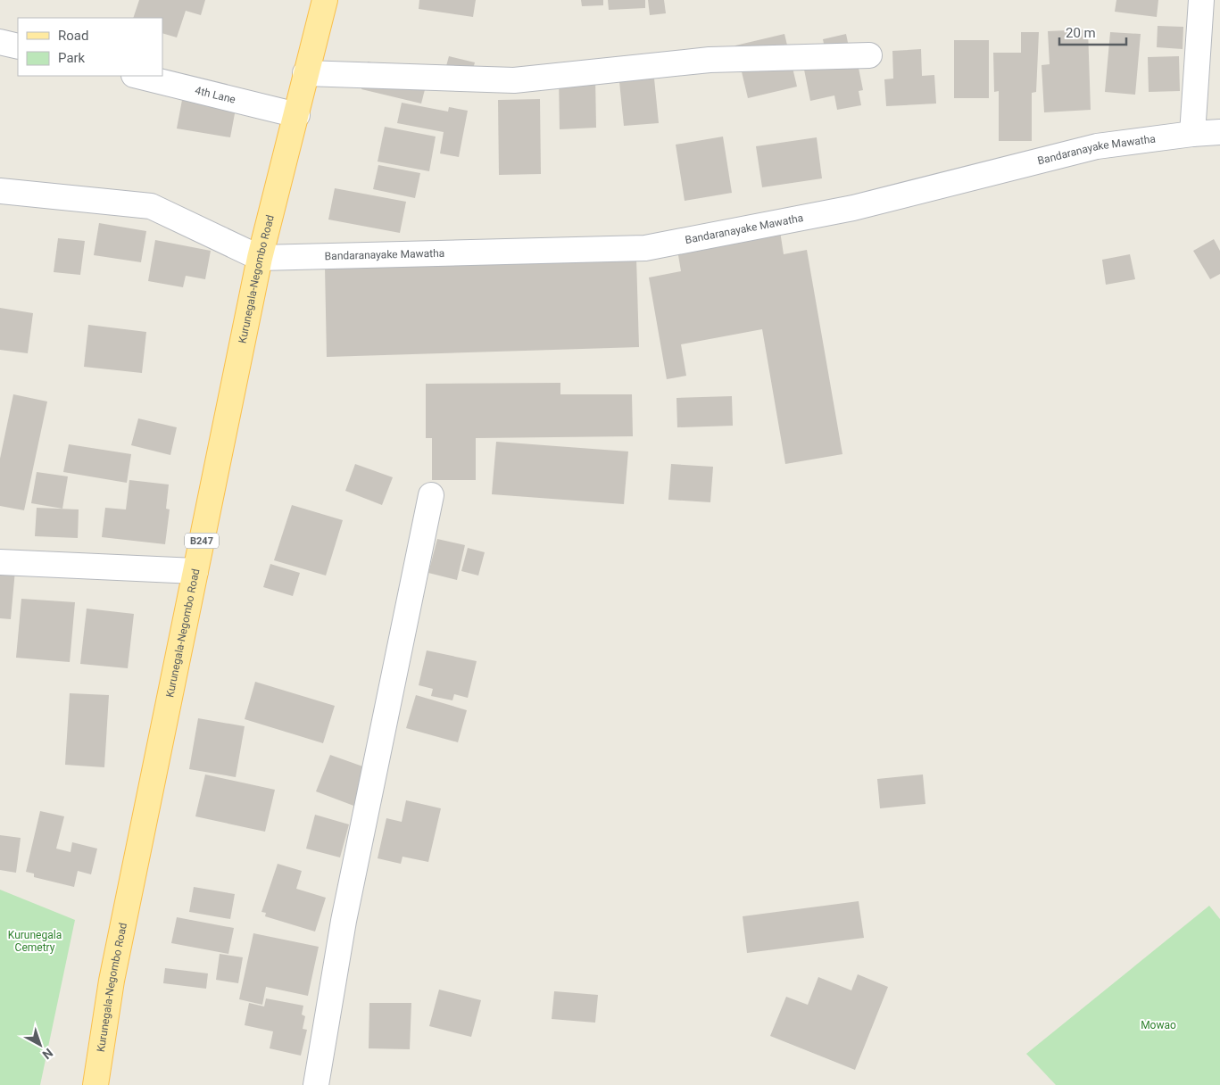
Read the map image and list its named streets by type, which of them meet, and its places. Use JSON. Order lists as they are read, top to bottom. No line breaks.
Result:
{"streets":{"main road":["Kurunegala-Negombo Road","B247"],"street":["4th Lane","Bandaranayake Mawatha"]},"crossings":[["4th Lane","Kurunegala-Negombo Road"],["Bandaranayake Mawatha","Kurunegala-Negombo Road"]],"parks":["Kurunegala Cemetry","Mowao"],"legend":["Road","Park"],"scale_bar":"20 m","north":"bottom right"}
